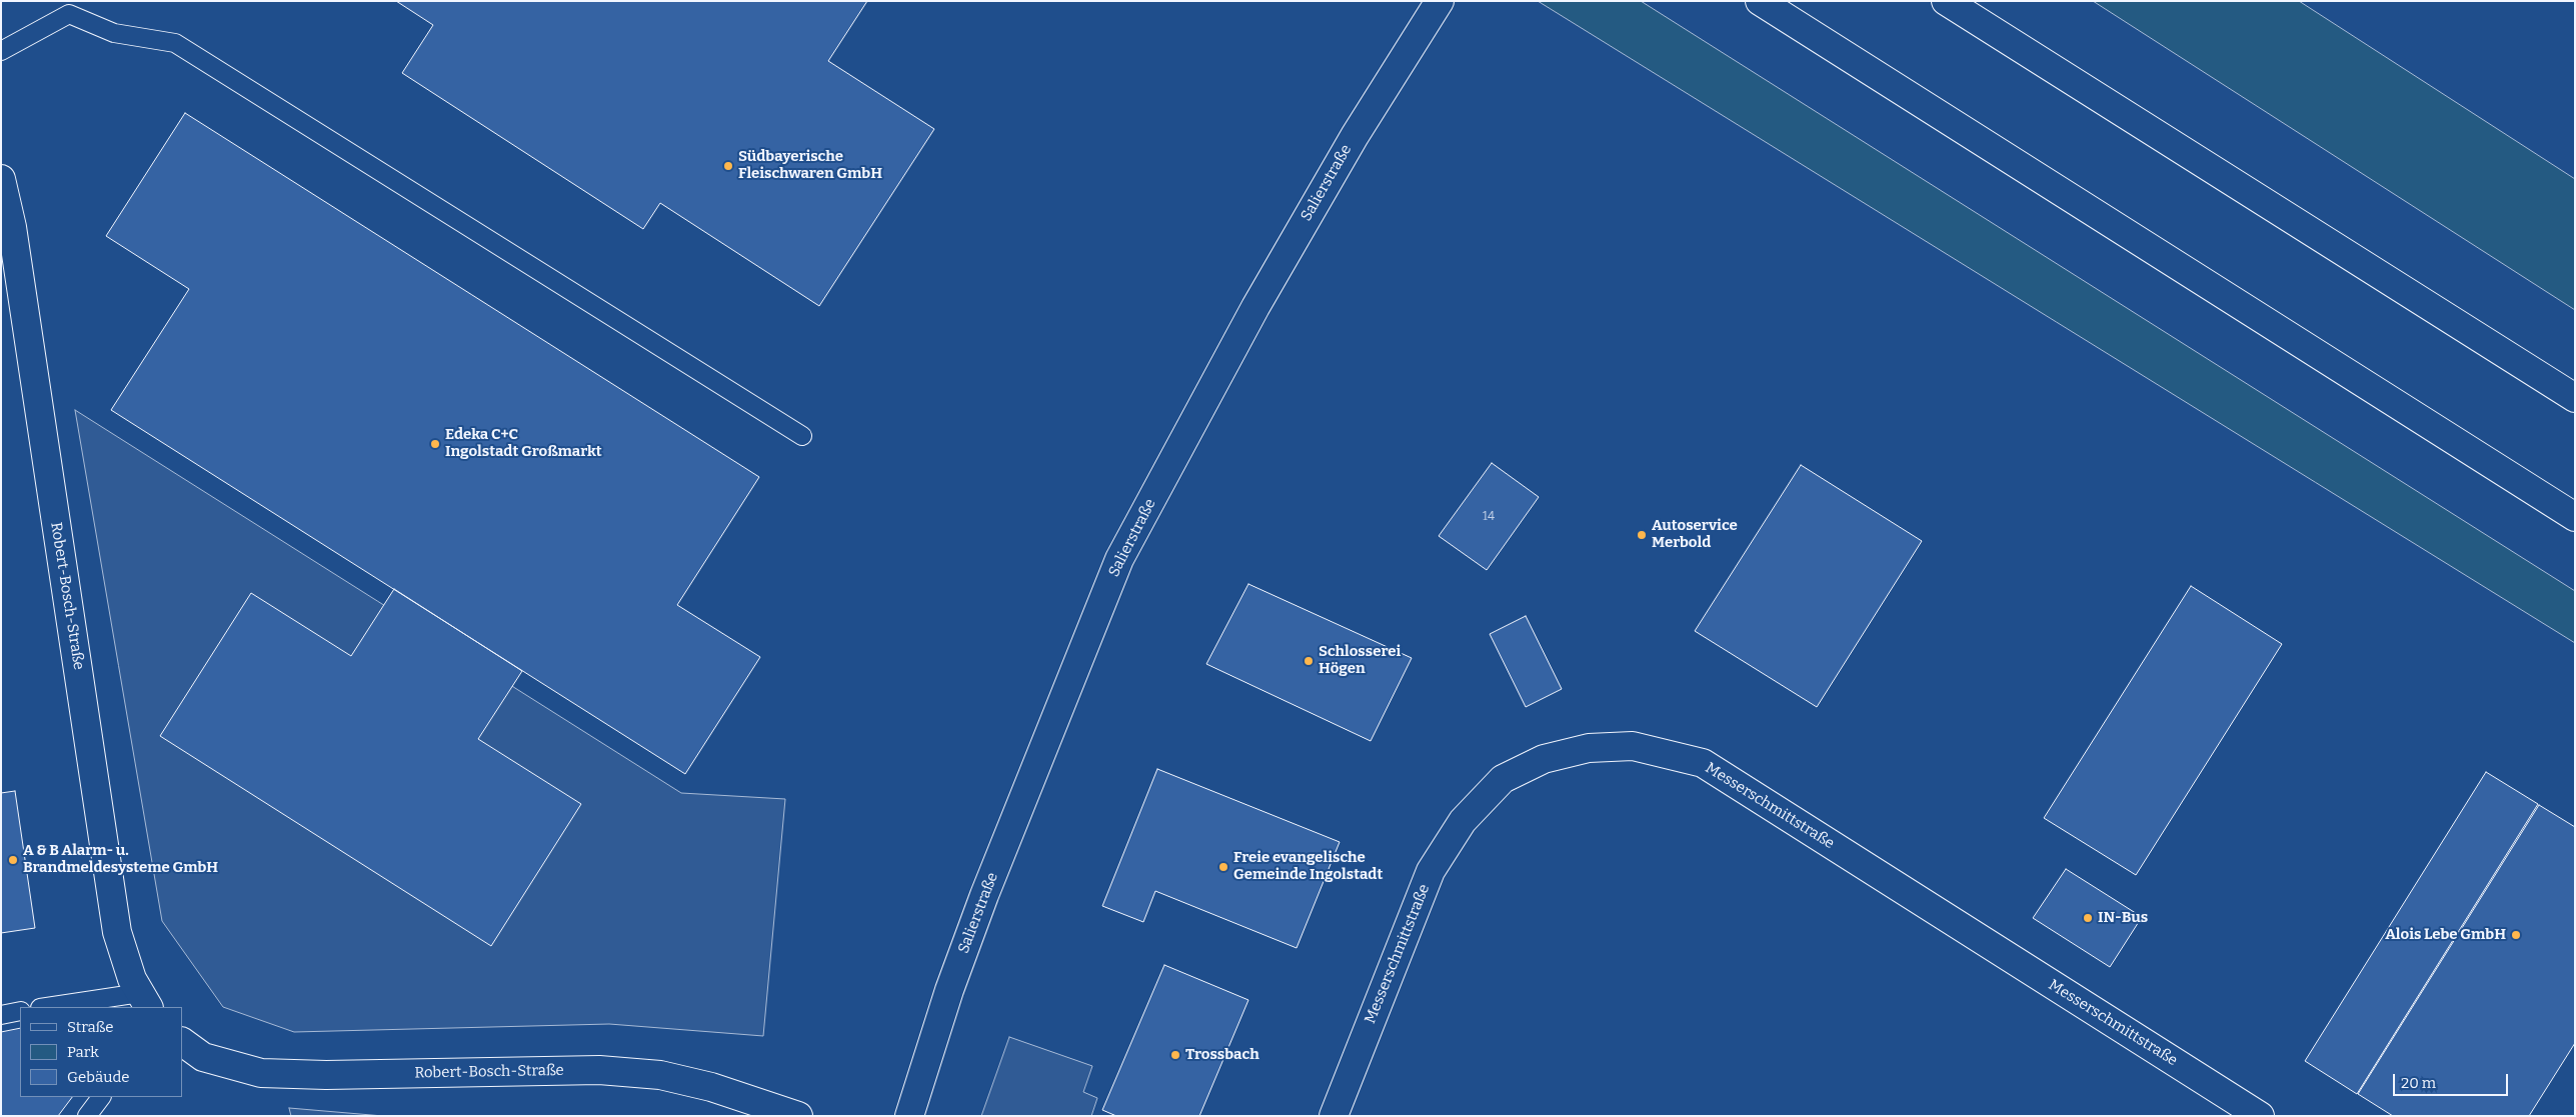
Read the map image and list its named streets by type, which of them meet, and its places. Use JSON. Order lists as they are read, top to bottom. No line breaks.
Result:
{"streets":{"main road":["Salierstraße","Robert-Bosch-Straße","Messerschmittstraße"]},"places":["Südbayerische Fleischwaren GmbH","Edeka C+C Ingolstadt Großmarkt","Autoservice Merbold","Schlosserei Högen","A & B Alarm- u. Brandmeldesysteme GmbH","Freie evangelische Gemeinde Ingolstadt","IN-Bus","Alois Lebe GmbH","Trossbach"],"house_numbers":["14"],"legend":["Straße","Park","Gebäude"],"scale_bar":"20 m"}
